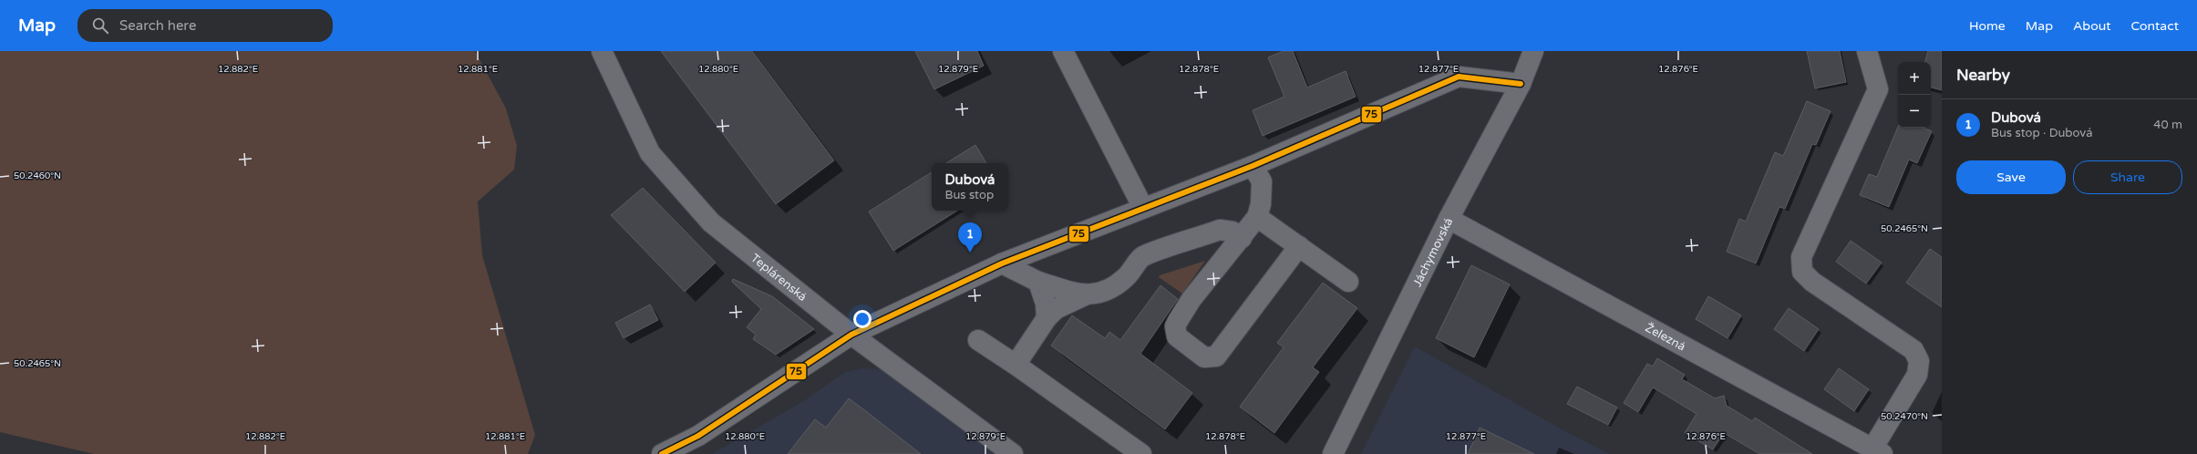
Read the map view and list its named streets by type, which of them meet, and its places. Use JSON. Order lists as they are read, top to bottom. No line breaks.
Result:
{"streets":{"street":["Jáchymovská","Teplárenská","Železná"]},"crossings":[["Jáchymovská","Železná"]],"lines":["transit line 75"],"page":{"header":"Map","search":"Search here","nav":["Home","Map","About","Contact"],"heading":"Nearby","map_buttons":["+","−"],"list":[{"mark":"1","name":"Dubová","note":"Bus stop · Dubová","value":"40 m"}],"buttons":["Save","Share"],"popup":["Dubová","Bus stop"],"pins":"1"},"coordinates":["12.882°E","12.881°E","12.880°E","12.879°E","12.878°E","12.877°E","12.876°E","50.2460°N","50.2465°N","50.2470°N"]}
